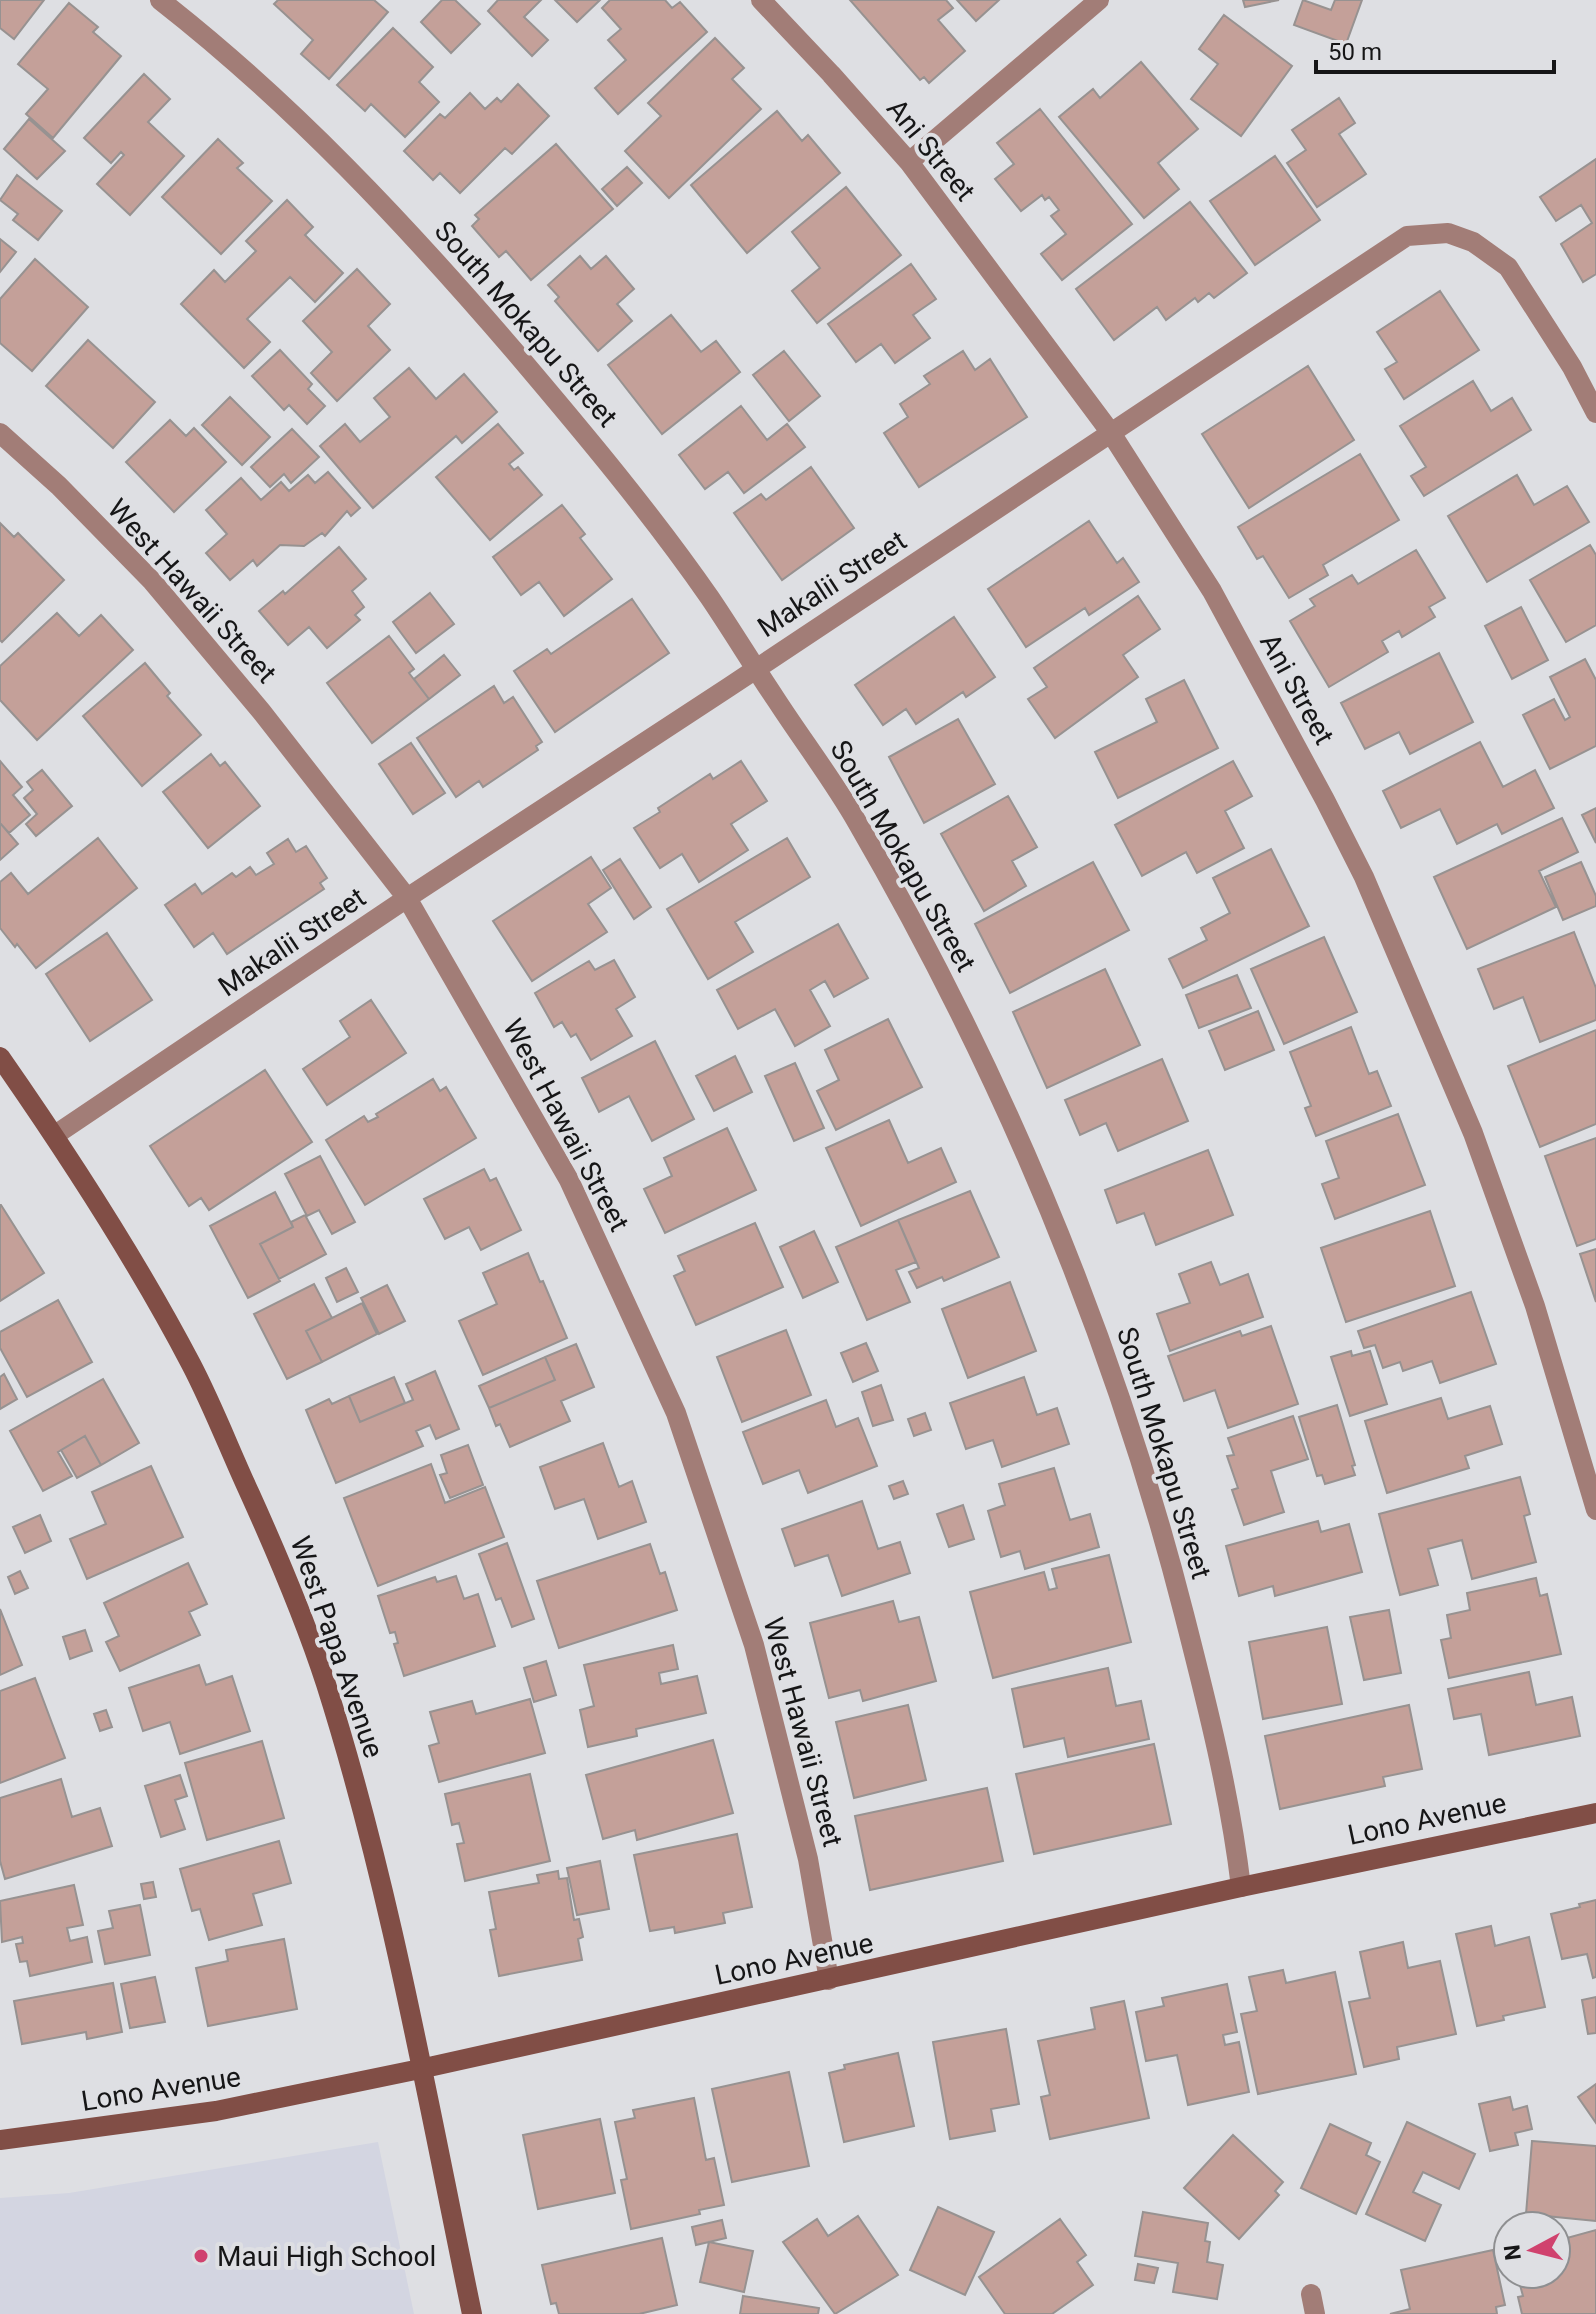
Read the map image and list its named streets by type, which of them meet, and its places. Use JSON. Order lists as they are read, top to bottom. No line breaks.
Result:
{"streets":{"street":["Ani Street","South Mokapu Street","Makalii Street","West Hawaii Street","West Papa Avenue","Lono Avenue"]},"crossings":[["Ani Street","Makalii Street"],["South Mokapu Street","Makalii Street"],["South Mokapu Street","Lono Avenue"],["Makalii Street","West Hawaii Street"],["Makalii Street","West Papa Avenue"],["West Hawaii Street","Lono Avenue"],["West Papa Avenue","Lono Avenue"]],"places":["Maui High School"],"scale_bar":"50 m","north":"left"}
